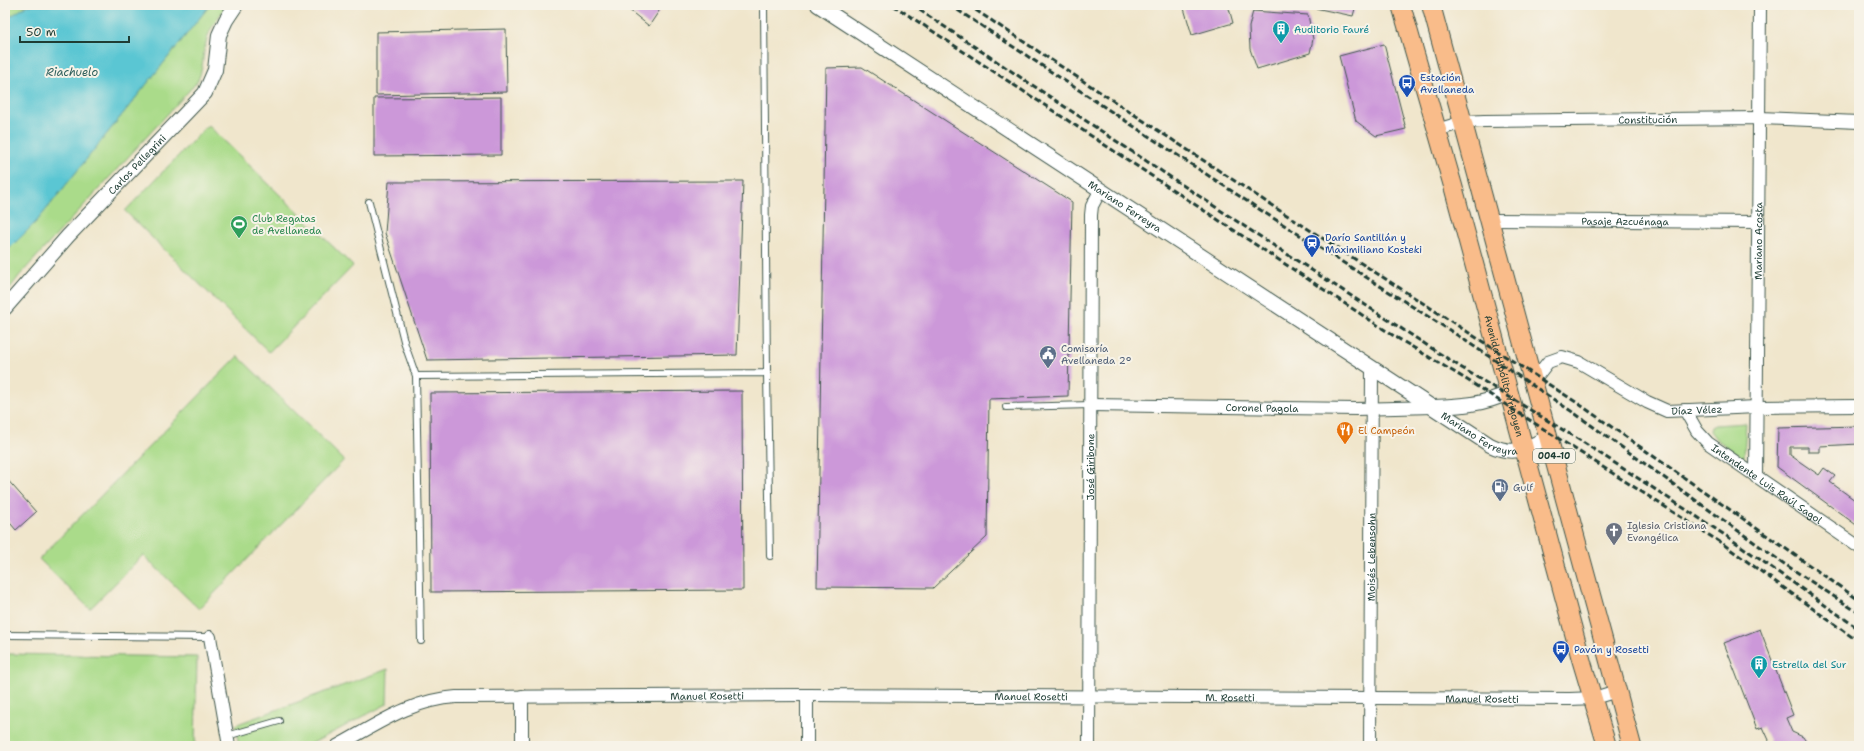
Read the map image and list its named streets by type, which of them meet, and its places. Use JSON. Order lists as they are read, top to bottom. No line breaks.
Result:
{"streets":{"main road":["Avenida Hipólito Yrigoyen","004-10"],"street":["Constitución","Carlos Pellegrini","Mariano Ferreyra","Pasaje Azcuénaga","Mariano Acosta","Coronel Pagola","Díaz Vélez","José Giribone","Intendente Luis Raúl Sagol","Moisés Lebensohn","Manuel Rosetti","M. Rosetti"]},"crossings":[["Constitución","Mariano Acosta"],["Constitución","Avenida Hipólito Yrigoyen"],["Constitución","004-10"],["Mariano Ferreyra","Avenida Hipólito Yrigoyen"],["Mariano Ferreyra","Coronel Pagola"],["Mariano Ferreyra","004-10"],["Mariano Ferreyra","José Giribone"],["Mariano Ferreyra","Moisés Lebensohn"],["Pasaje Azcuénaga","Mariano Acosta"],["Pasaje Azcuénaga","004-10"],["Mariano Acosta","Díaz Vélez"],["Mariano Acosta","Intendente Luis Raúl Sagol"],["Avenida Hipólito Yrigoyen","Manuel Rosetti"],["Coronel Pagola","José Giribone"],["Coronel Pagola","Moisés Lebensohn"],["Díaz Vélez","004-10"],["Díaz Vélez","Intendente Luis Raúl Sagol"],["José Giribone","Manuel Rosetti"],["José Giribone","M. Rosetti"],["Moisés Lebensohn","Manuel Rosetti"],["Moisés Lebensohn","M. Rosetti"],["Manuel Rosetti","M. Rosetti"]],"water":["Riachuelo"],"places":{"building":["Auditorio Fauré","Estrella del Sur"],"bus stop":["Estación Avellaneda","Pavón y Rosetti"],"sports":["Club Regatas de Avellaneda"],"station":["Darío Santillán y Maximiliano Kosteki"],"public building":["Comisaría Avellaneda 2°"],"restaurant":["El Campeón"],"fuel station":["Gulf"],"church":["Iglesia Cristiana Evangélica"]},"scale_bar":"50 m"}
